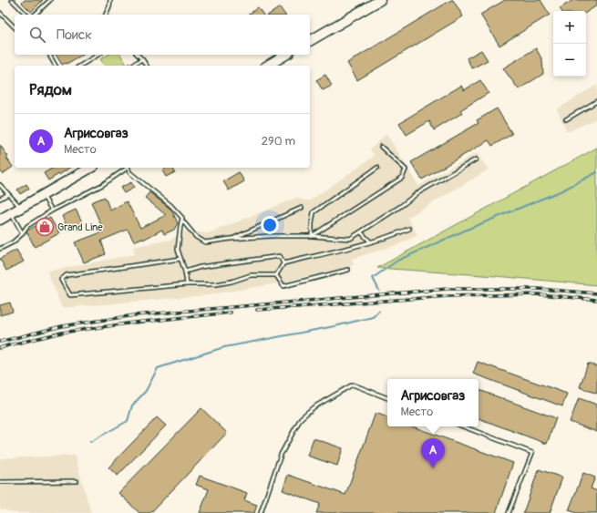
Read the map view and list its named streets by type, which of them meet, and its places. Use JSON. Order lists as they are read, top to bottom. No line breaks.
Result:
{"places":{"shop":["Grand Line"]},"page":{"map_buttons":["+","−"],"search":"Поиск","heading":"Рядом","list":[{"mark":"A","name":"Агрисовгаз","note":"Место","value":"290 m"}],"popup":["Агрисовгаз","Место"],"pins":"A"}}
